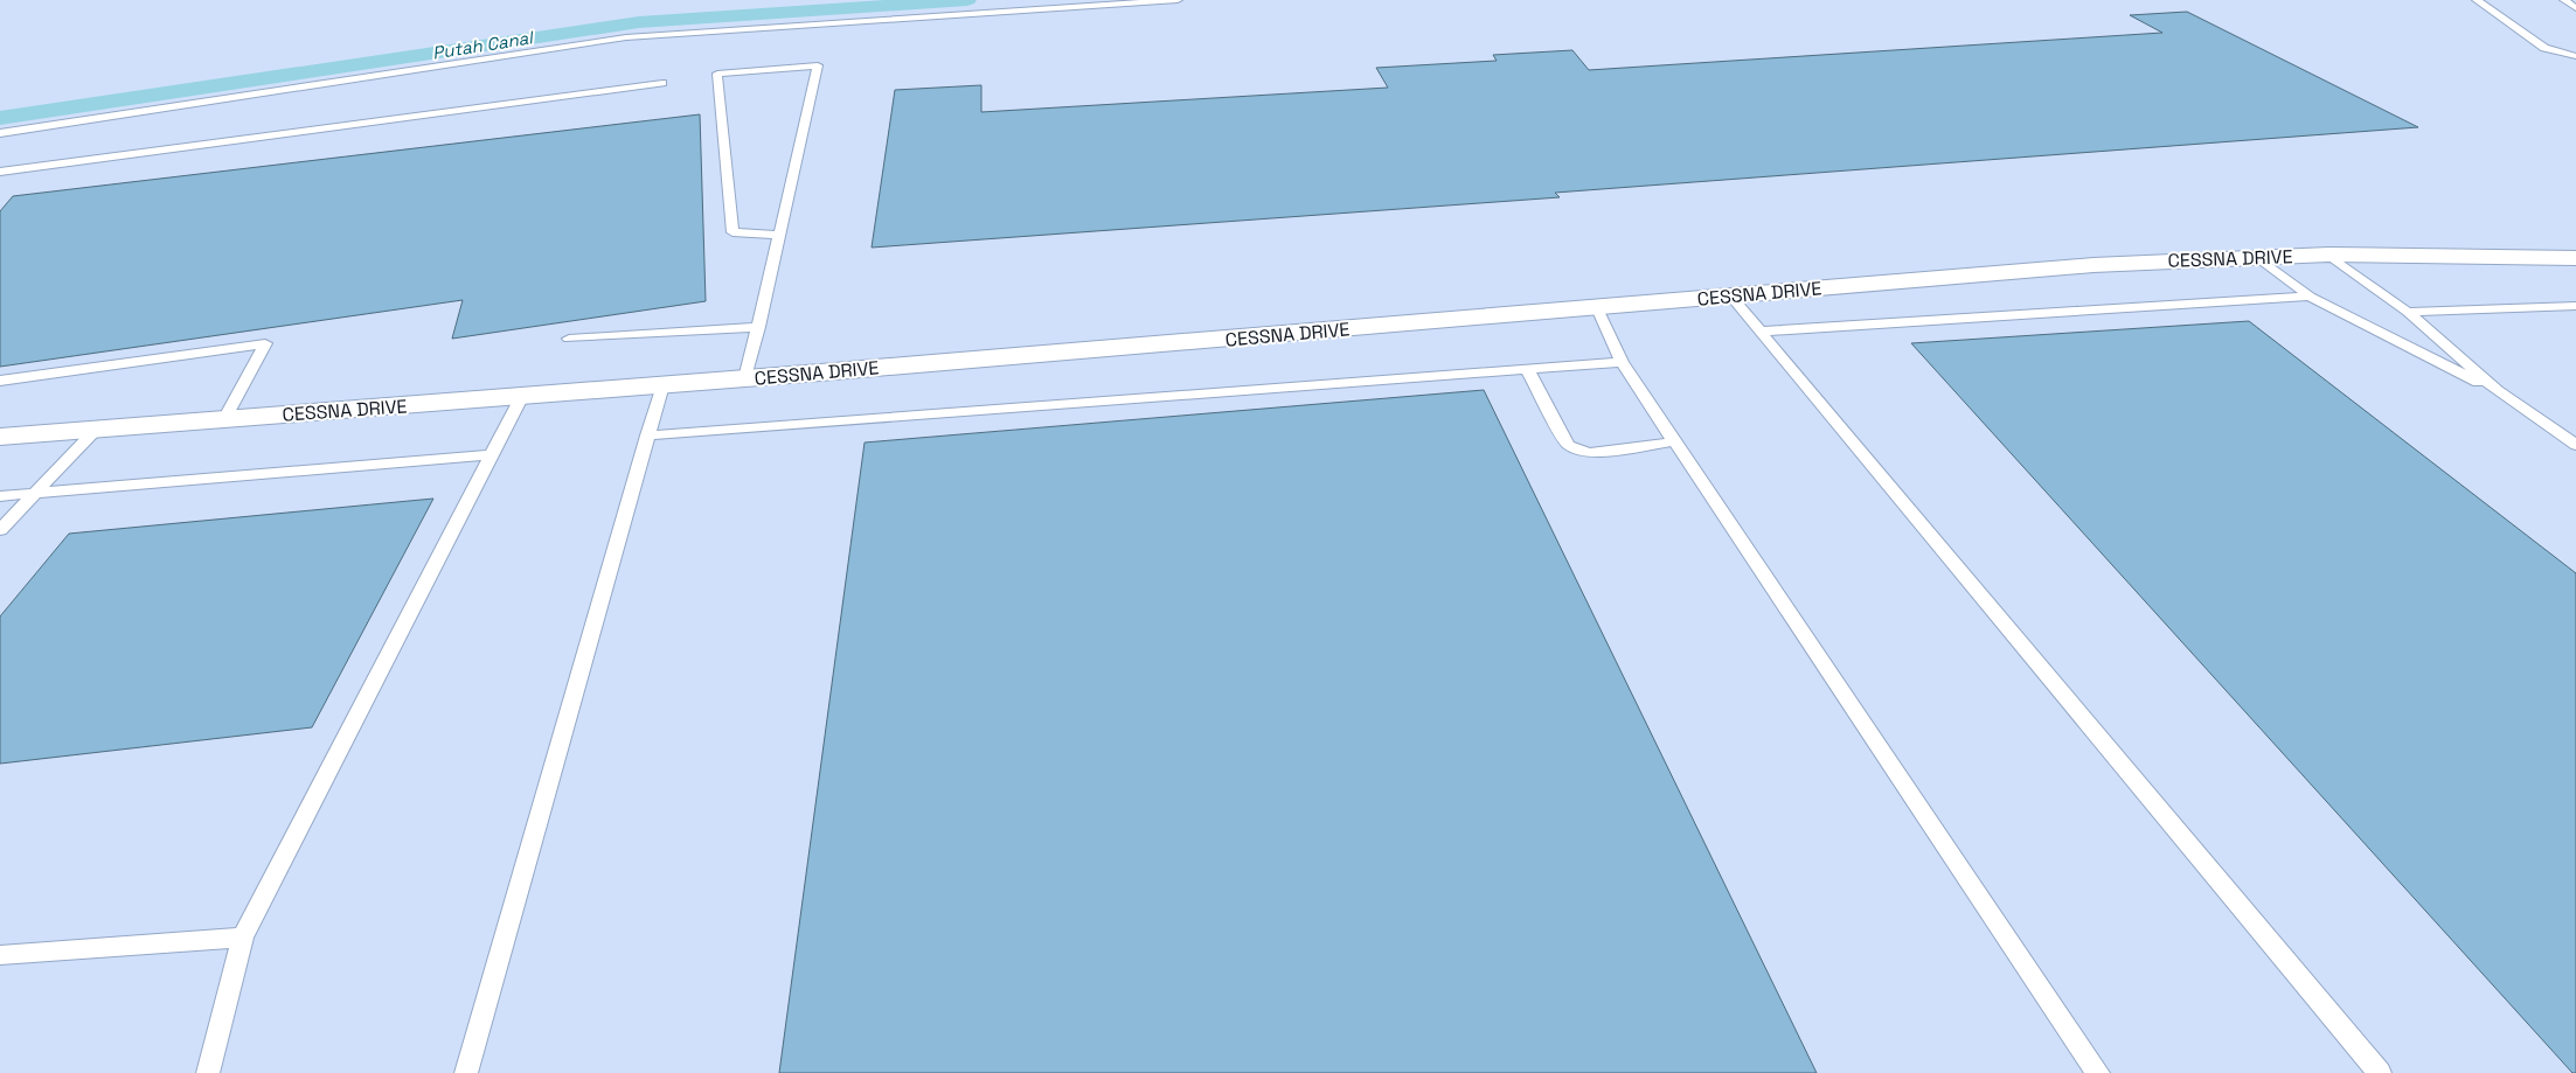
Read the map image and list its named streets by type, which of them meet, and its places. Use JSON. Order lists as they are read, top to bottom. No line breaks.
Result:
{"streets":{"street":["CESSNA DRIVE"]},"water":["Putah Canal"]}
